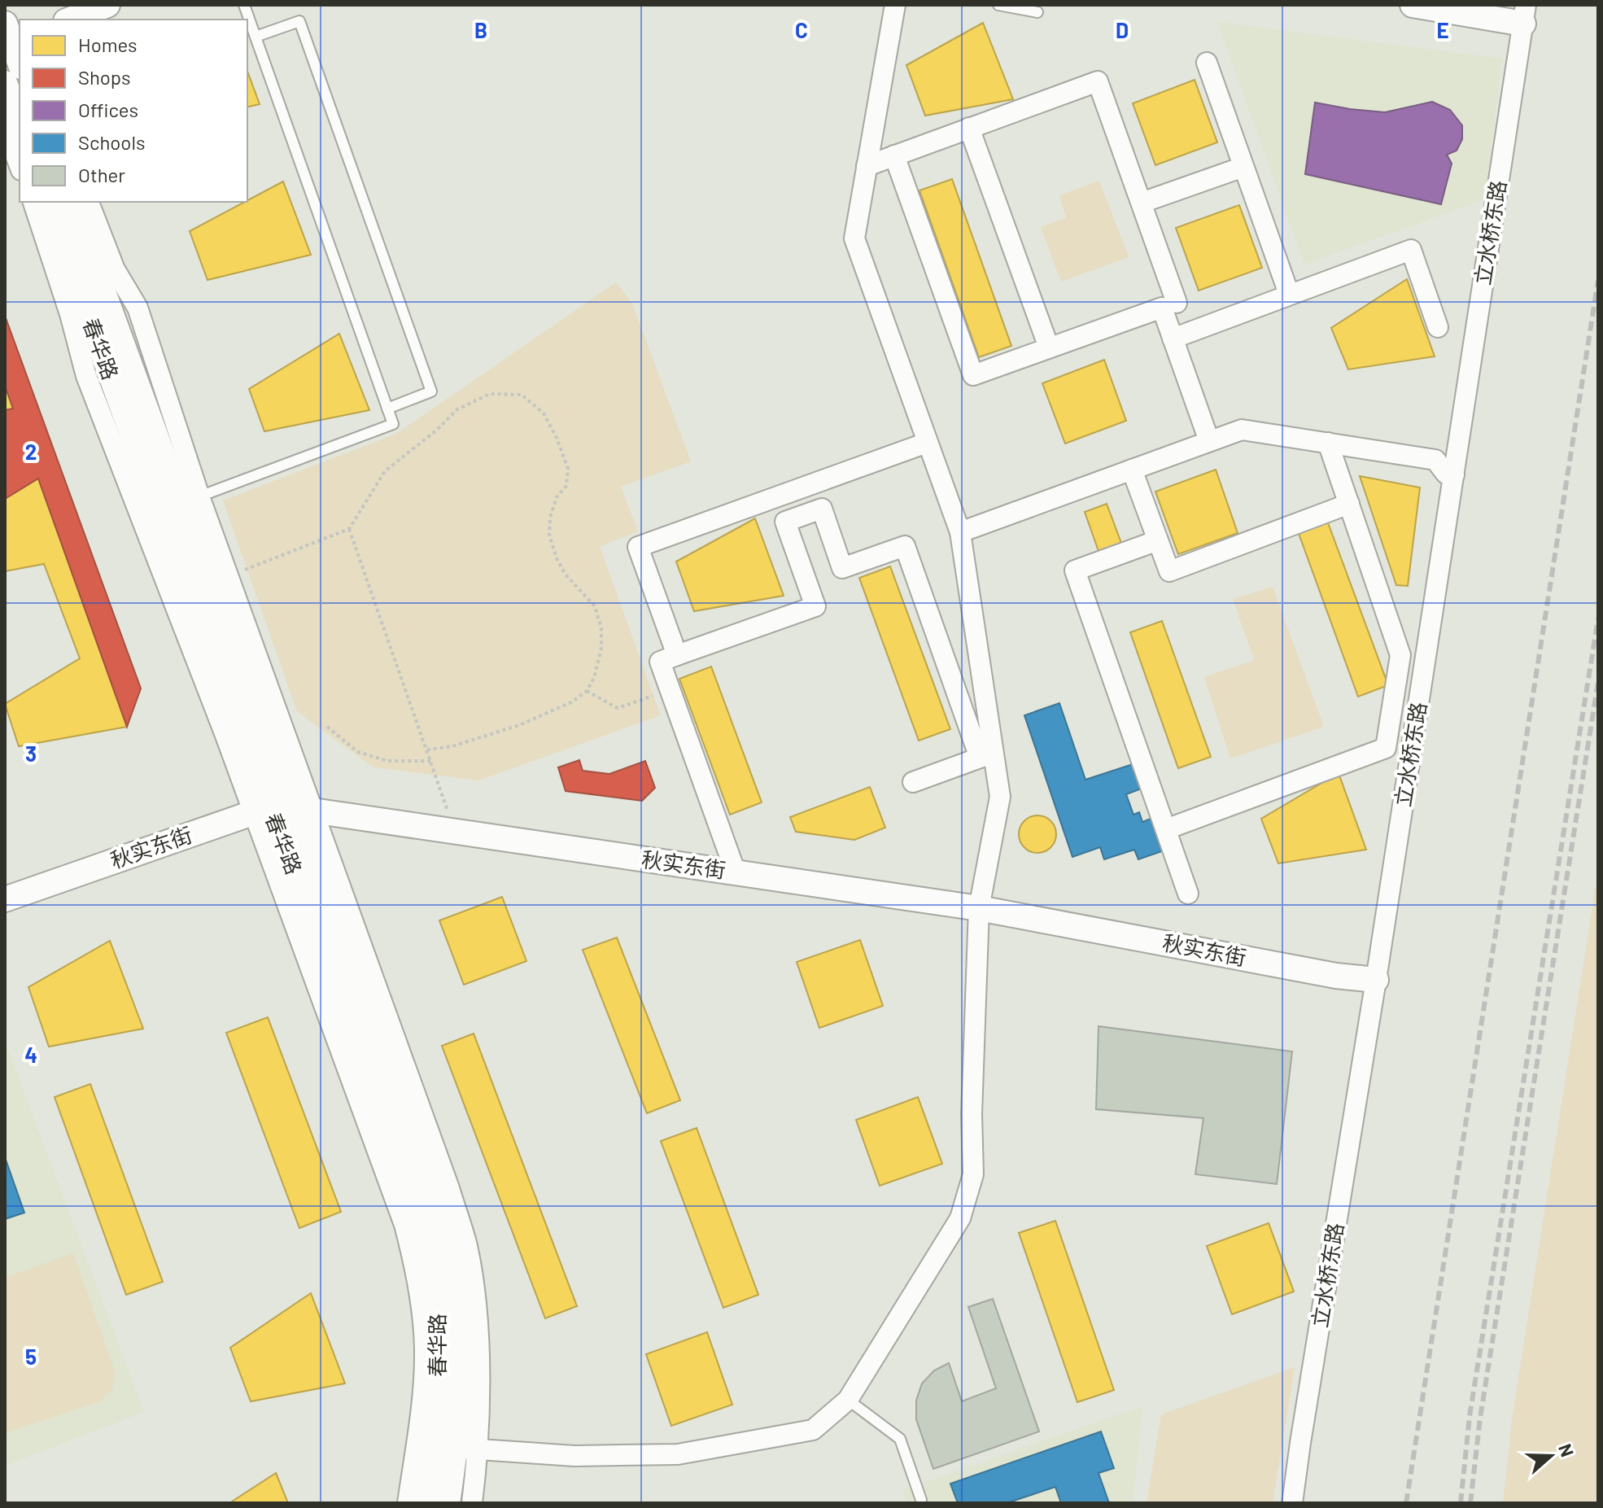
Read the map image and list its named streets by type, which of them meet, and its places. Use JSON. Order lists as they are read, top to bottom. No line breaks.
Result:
{"streets":{"street":["立水桥东路","春华路","秋实东街"]},"crossings":[["立水桥东路","秋实东街"],["春华路","秋实东街"]],"legend":["Homes","Shops","Offices","Schools","Other"],"north":"right","grid":{"columns":["B","C","D","E"],"rows":["2","3","4","5"]}}
